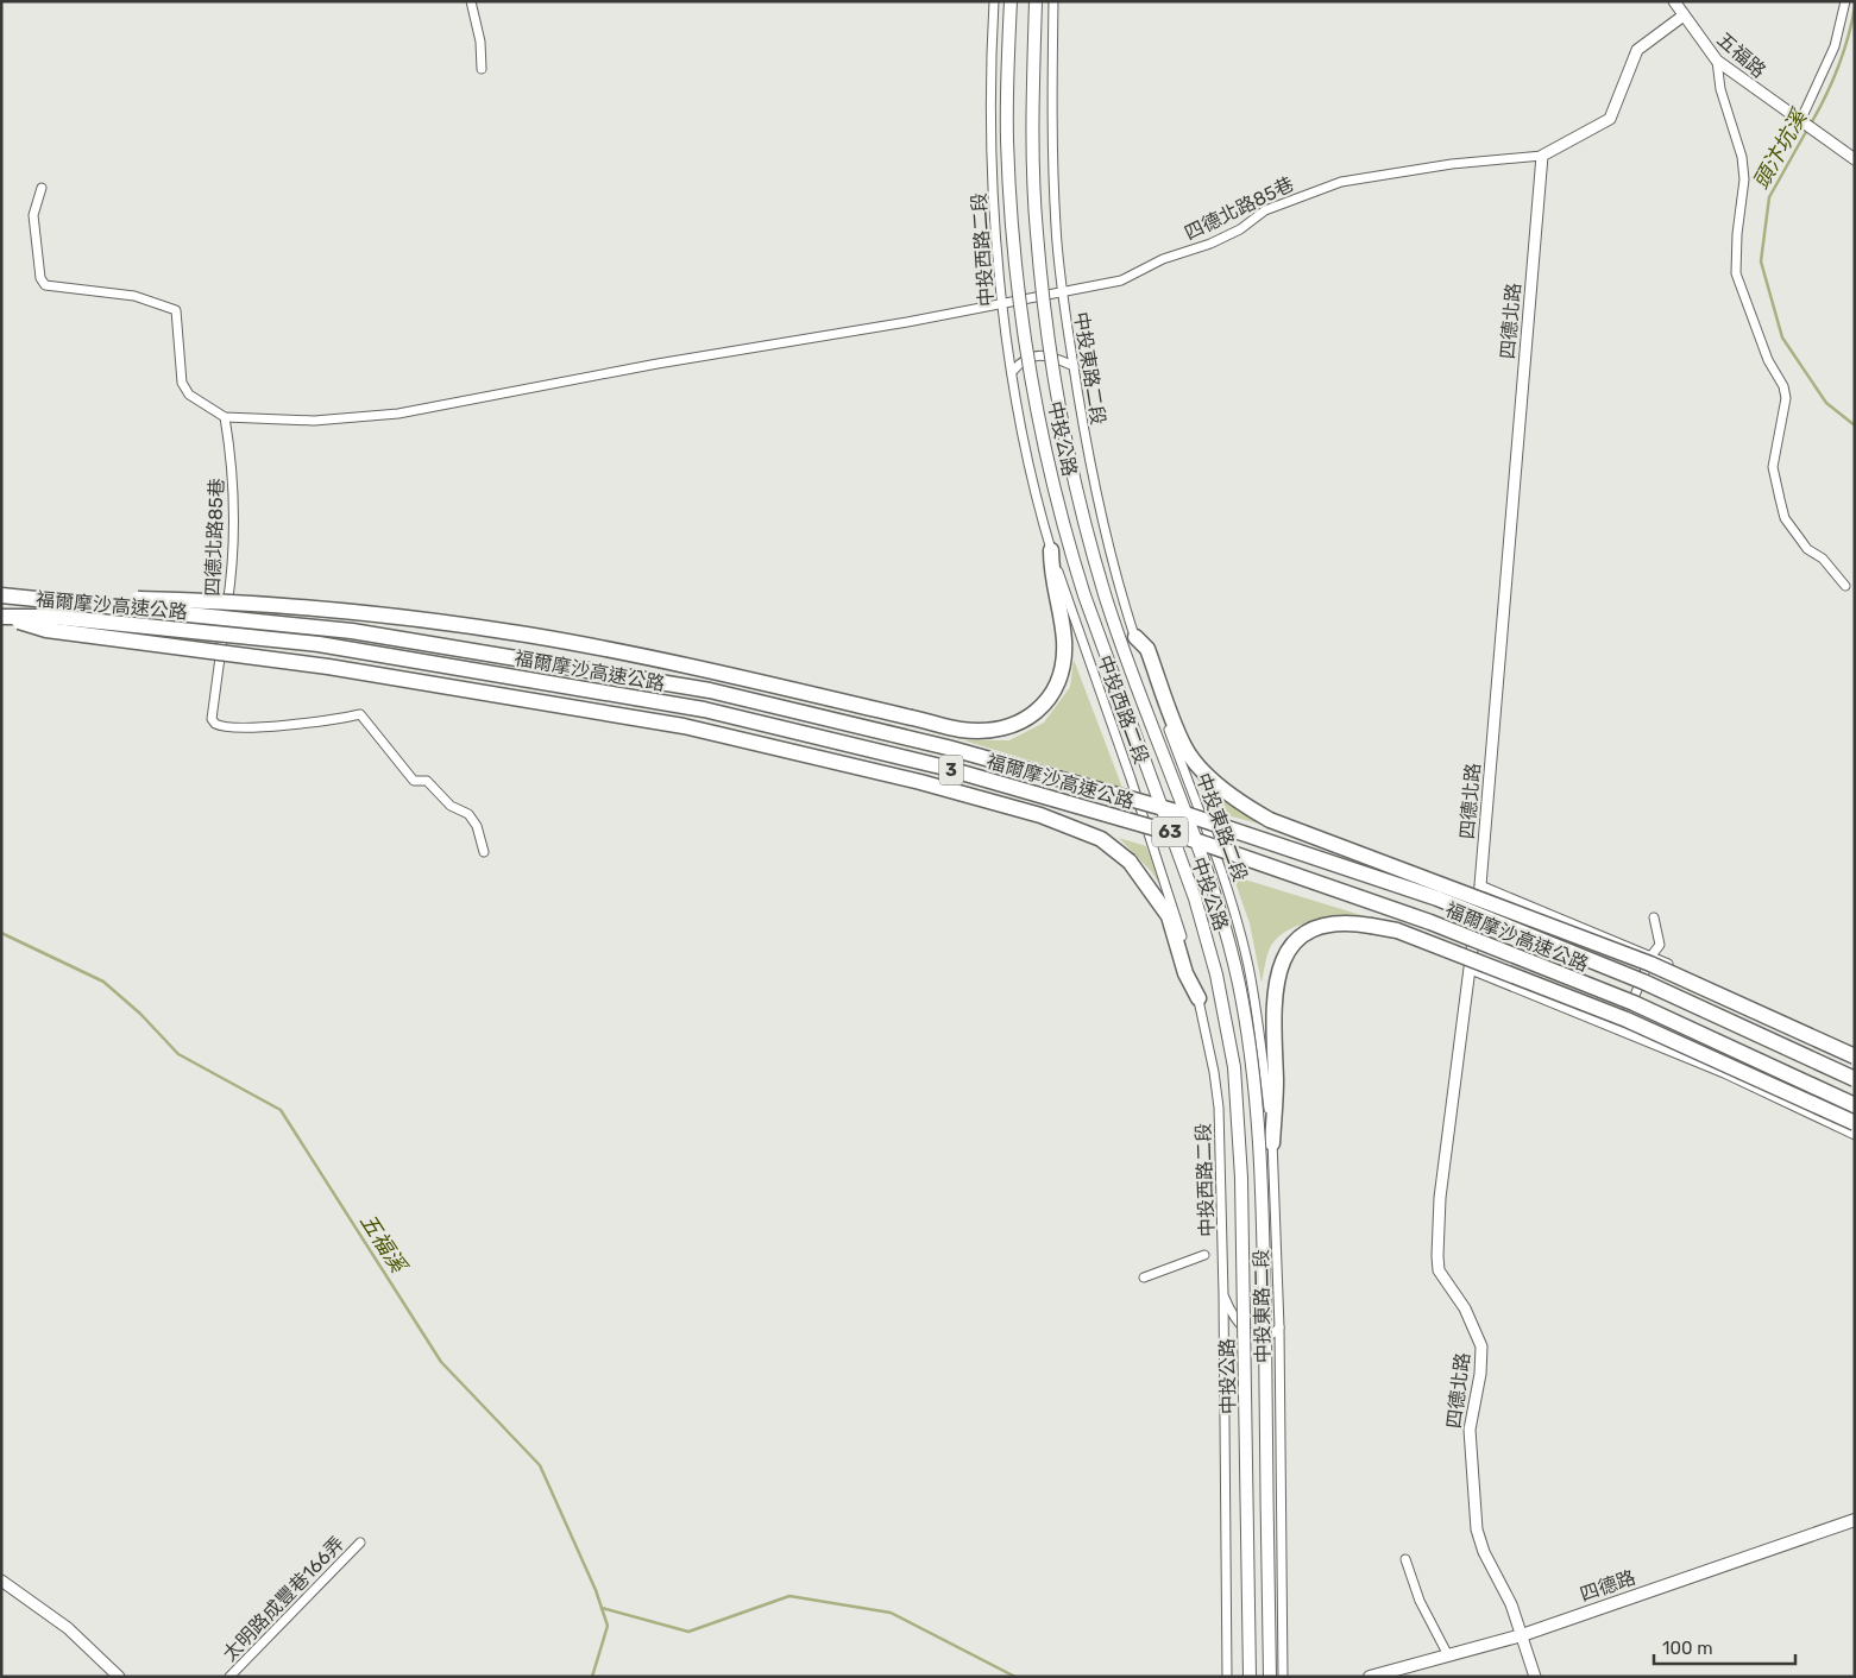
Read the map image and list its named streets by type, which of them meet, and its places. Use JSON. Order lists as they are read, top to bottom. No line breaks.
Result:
{"streets":{"highway":["福爾摩沙高速公路","3"],"main road":["中投公路","63","四德路"],"street":["五福路","四德北路85巷","中投西路二段","四德北路","中投東路二段","太明路成豐巷166弄"]},"crossings":[["四德北路85巷","中投西路二段"],["四德北路85巷","四德北路"],["四德北路85巷","中投東路二段"],["四德北路","四德路"]],"water":["頭汴坑溪","五福溪"],"scale_bar":"100 m"}
